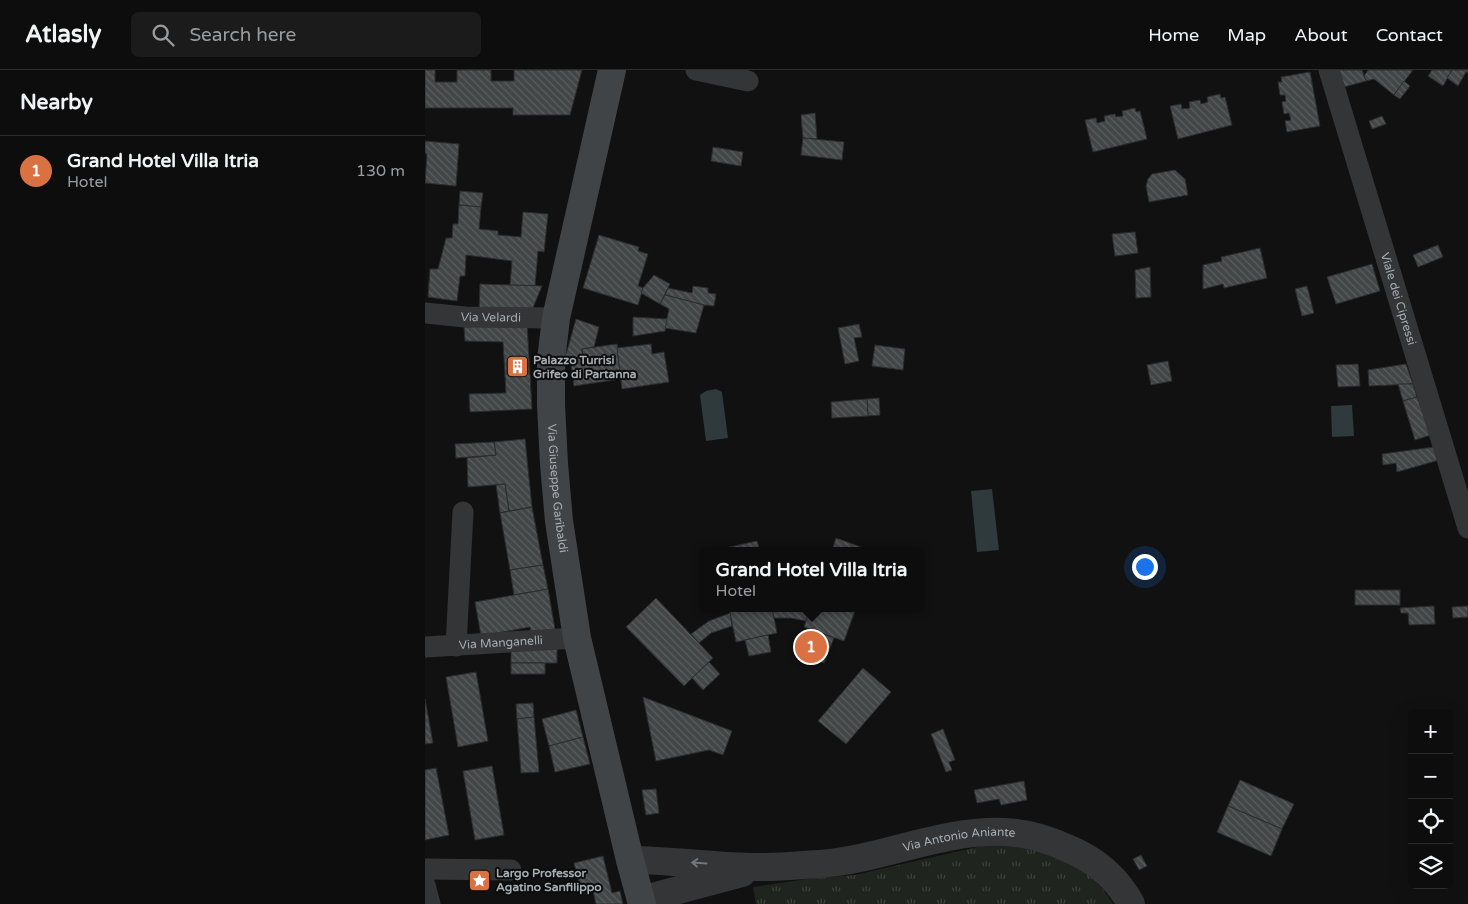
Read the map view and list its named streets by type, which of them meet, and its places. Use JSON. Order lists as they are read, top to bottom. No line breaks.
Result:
{"streets":{"main road":["Via Giuseppe Garibaldi"],"street":["Viale dei Cipressi","Via Velardi","Via Manganelli","Via Antonio Aniante"]},"crossings":[["Via Velardi","Via Giuseppe Garibaldi"],["Via Giuseppe Garibaldi","Via Manganelli"]],"places":{"building":["Palazzo Turrisi Grifeo di Partanna"],"place":["Largo Professor Agatino Sanfilippo"]},"page":{"header":"Atlasly","search":"Search here","nav":["Home","Map","About","Contact"],"heading":"Nearby","list":[{"mark":"1","name":"Grand Hotel Villa Itria","note":"Hotel","value":"130 m"}],"popup":["Grand Hotel Villa Itria","Hotel"],"pins":"1","map_buttons":["+","−"]}}
